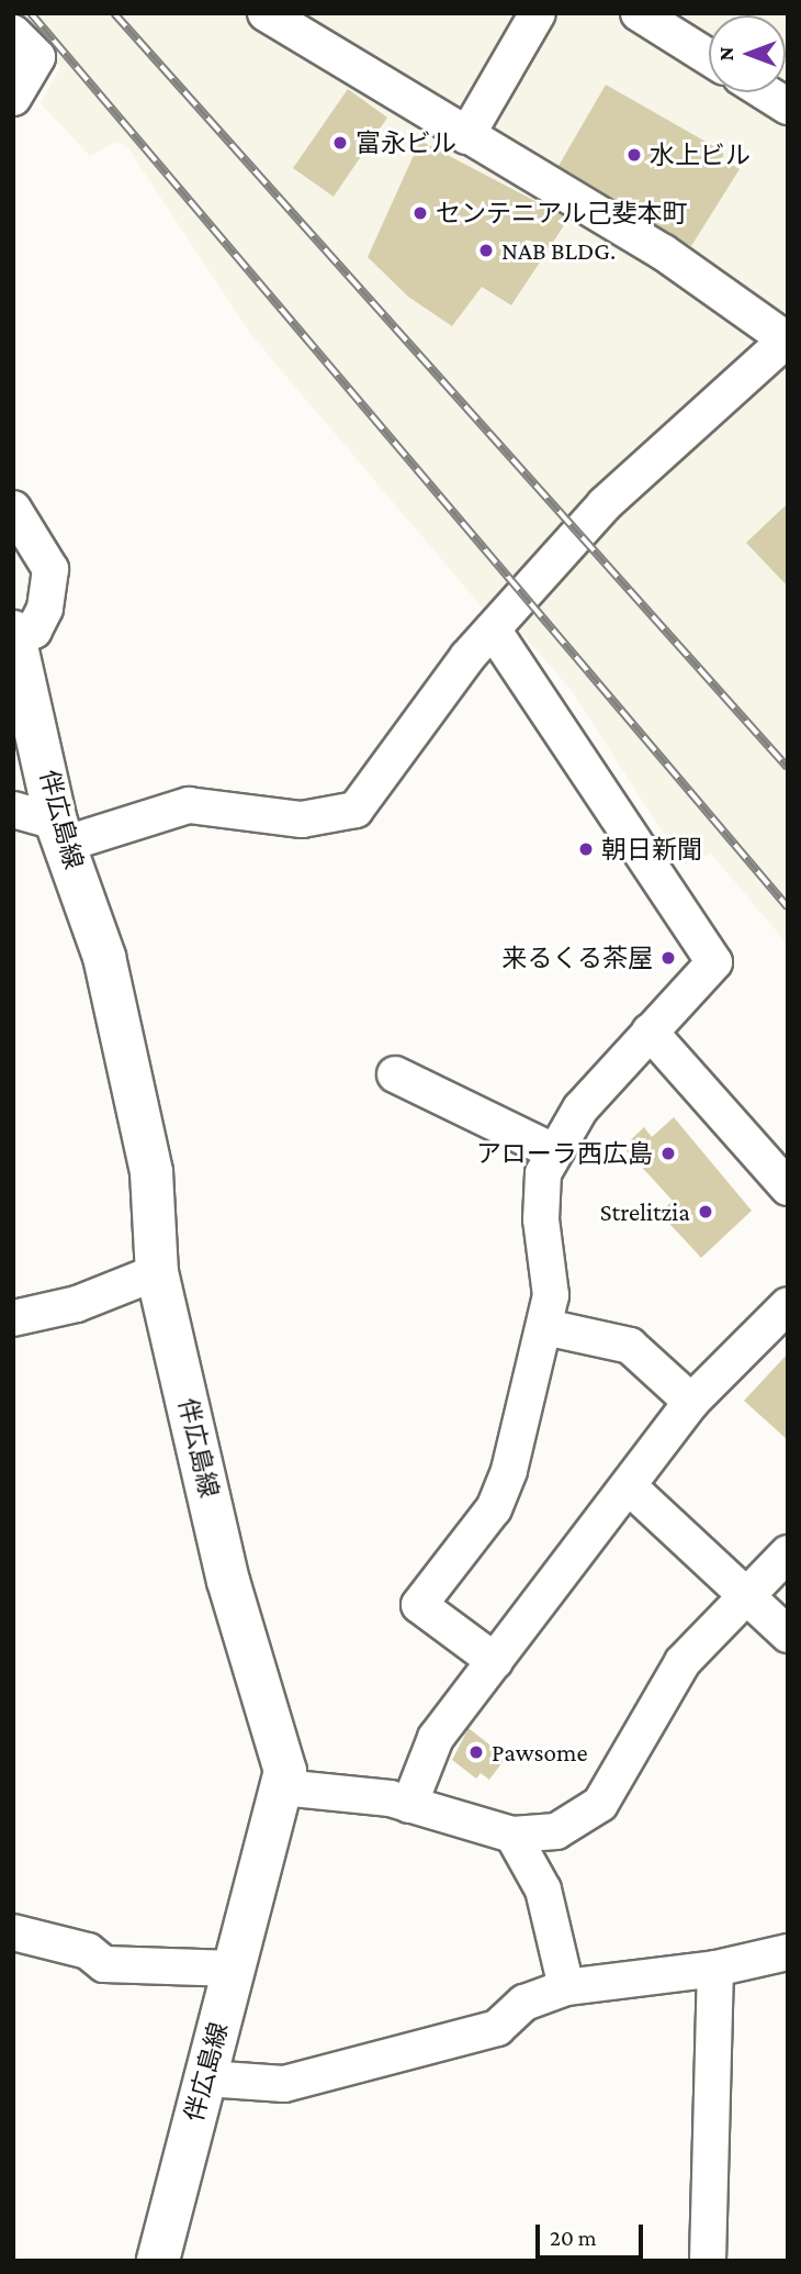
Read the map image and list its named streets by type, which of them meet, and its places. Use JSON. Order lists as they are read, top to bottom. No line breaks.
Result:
{"streets":{"main road":["伴広島線"]},"places":["富永ビル","水上ビル","センテニアル己斐本町","NAB BLDG.","朝日新聞","来るくる茶屋","アローラ西広島","Strelitzia","Pawsome"],"scale_bar":"20 m","north":"left"}
